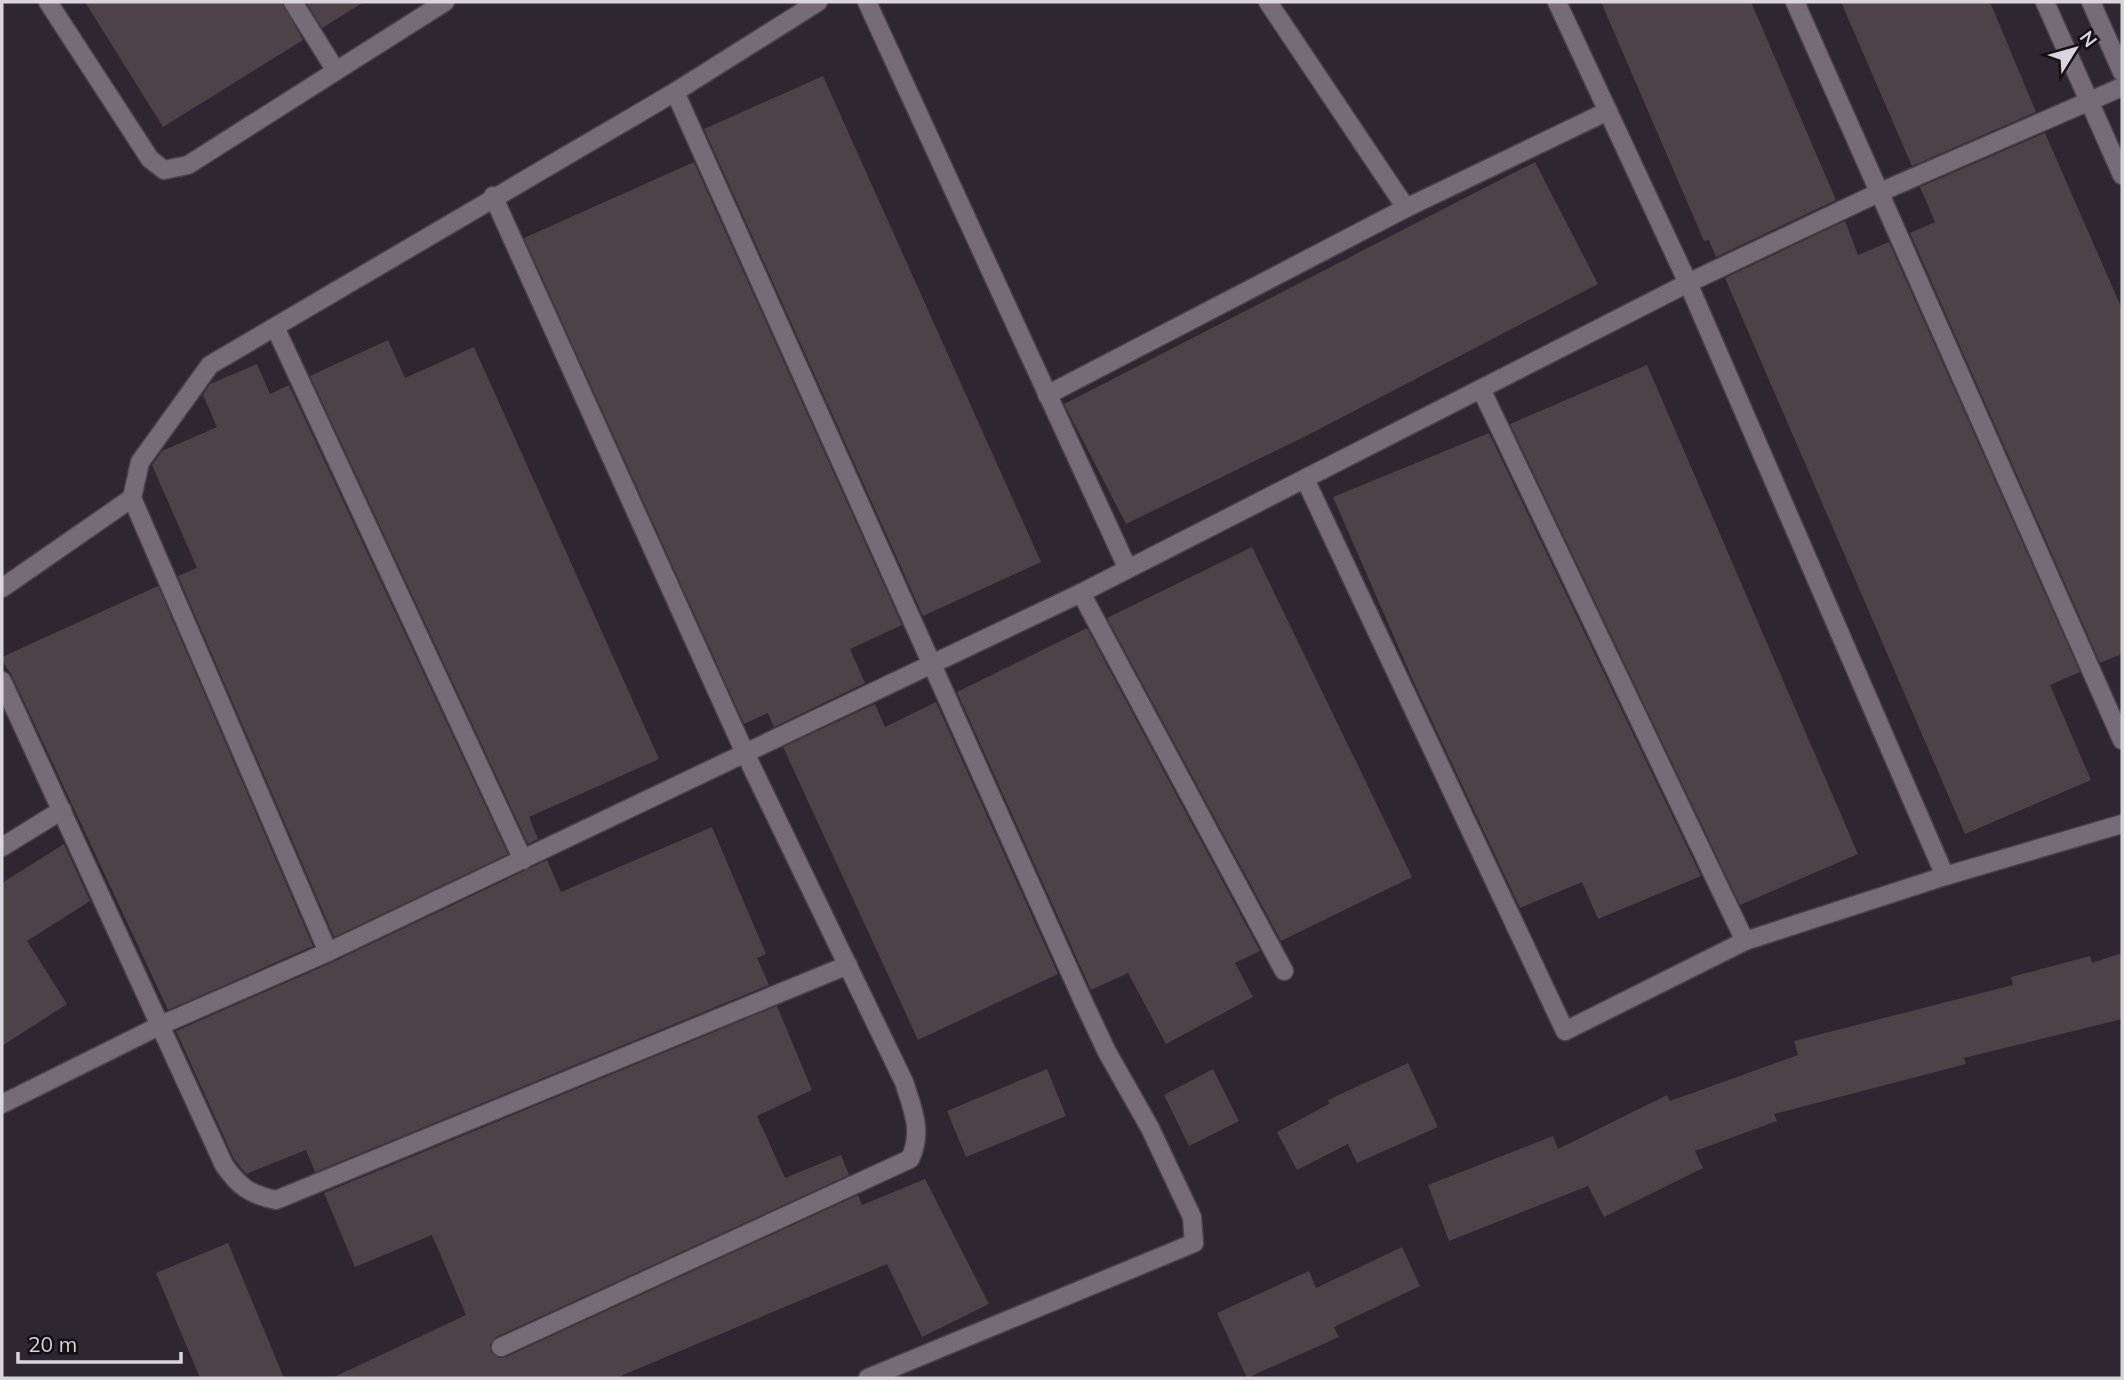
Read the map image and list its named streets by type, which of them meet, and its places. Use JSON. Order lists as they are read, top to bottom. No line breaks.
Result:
{"scale_bar":"20 m","north":"top right"}
